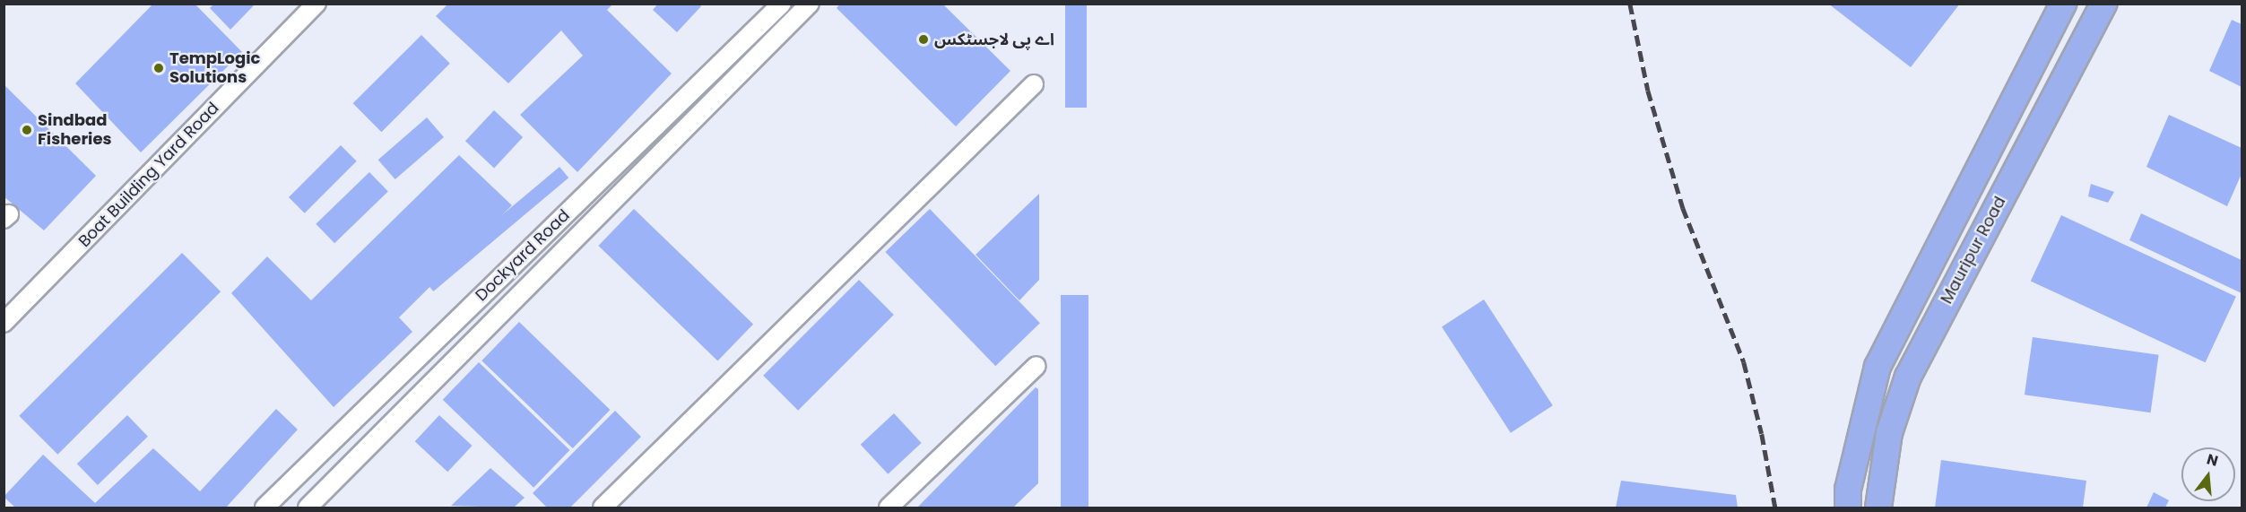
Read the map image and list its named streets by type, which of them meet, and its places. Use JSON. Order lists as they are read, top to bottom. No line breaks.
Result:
{"streets":{"highway":["Mauripur Road"],"street":["Boat Building Yard Road","Dockyard Road"]},"places":["اے پی لاجسٹکس","TempLogic Solutions","Sindbad Fisheries"],"north":"top"}
